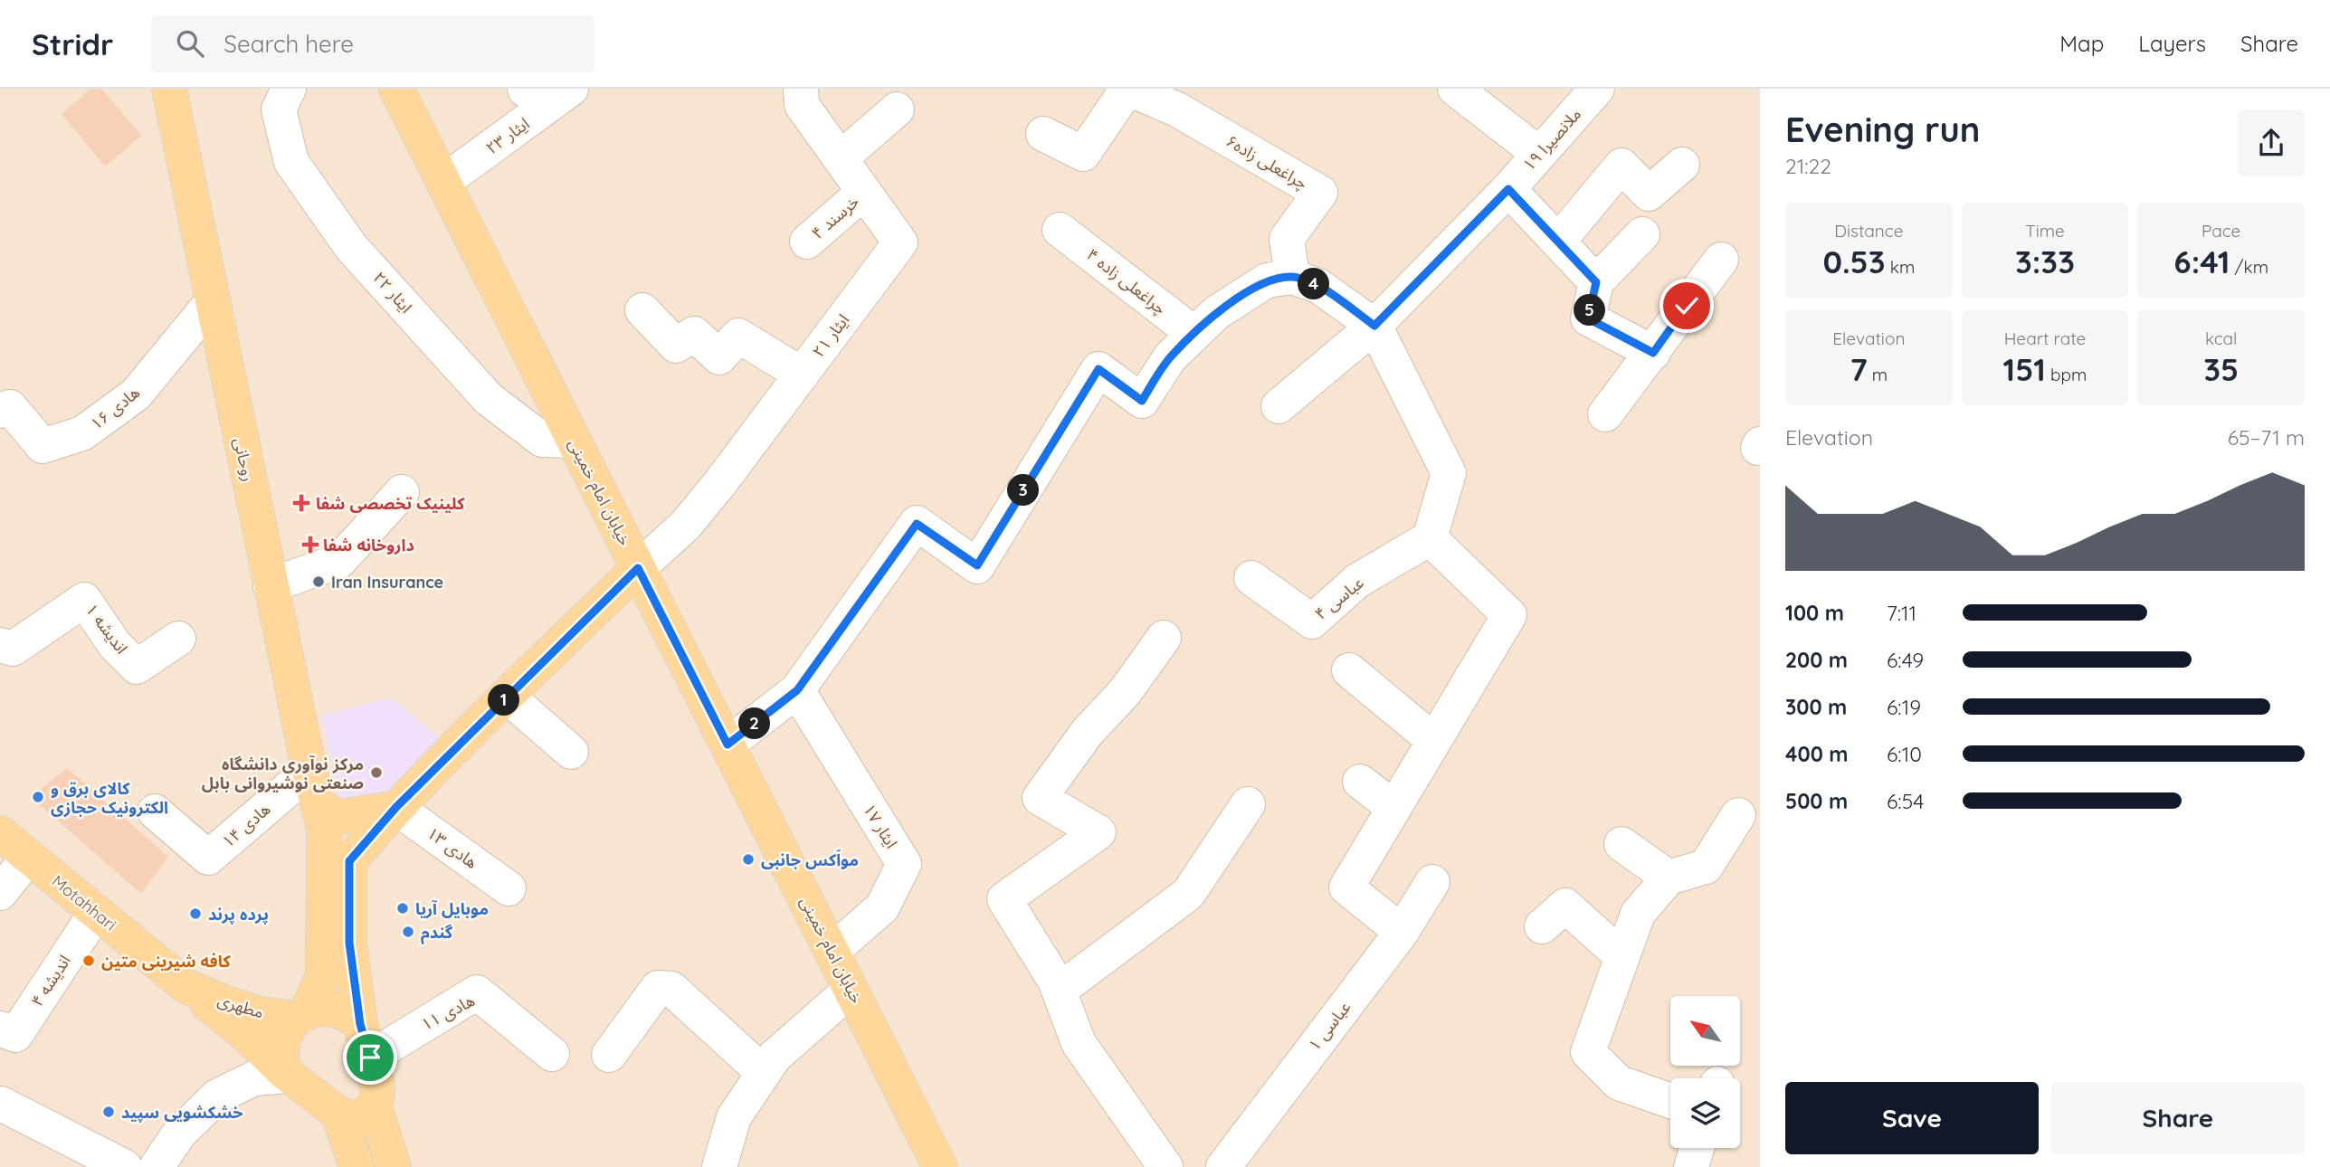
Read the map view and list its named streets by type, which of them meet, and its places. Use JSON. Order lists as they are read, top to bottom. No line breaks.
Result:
{"streets":{"main road":["روحانی","خیابان امام خمینی","Motahhari","مطهری"],"street":["ایثار ۲۳","ملانصیرا ۱۹","چراغعلی زاده۶","خرسند ۴","چراغعلی زاده ۴","ایثار ۲۲","ایثار ۲۱","هادی ۱۶","عباسی ۴","اندیشه ۱","هادی ۱۴","ایثار ۱۷","هادی ۱۳","اندیشه ۴","هادی ۱۱","عباسی ۱"]},"crossings":[["ایثار ۲۳","خیابان امام خمینی"],["خرسند ۴","ایثار ۲۱"],["ایثار ۲۲","خیابان امام خمینی"],["ایثار ۲۱","خیابان امام خمینی"],["هادی ۱۶","روحانی"],["روحانی","هادی ۱۴"],["روحانی","Motahhari"],["روحانی","مطهری"],["روحانی","هادی ۱۱"],["خیابان امام خمینی","ایثار ۱۷"],["Motahhari","اندیشه ۴"],["Motahhari","مطهری"],["Motahhari","هادی ۱۱"],["مطهری","هادی ۱۱"]],"places":{"health":["کلینیک تخصصی شفا","داروخانه شفا"],"other":["Iran Insurance","مرکز نوآوری دانشگاه صنعتی نوشیروانی بابل","کالای برق و الکترونیک حجازی","مواَکس جانبی","موبایل آریا","پرده پرند","گندم","کافه شیرینی متین","خشکشویی سپید"]},"north":"top left","page":{"header":"Stridr","search":"Search here","nav":["Map","Layers","Share"],"heading":["Evening run","21:22"],"stats":[["Distance","0.53 km"],["Time","3:33"],["Pace","6:41 /km"],["Elevation","7 m"],["Heart rate","151 bpm"],["kcal","35"]],"pins":["4","5","3","1","2"],"chart":["Elevation","65–71 m"],"list":[{"name":"100 m","note":"7:11"},{"name":"200 m","note":"6:49"},{"name":"300 m","note":"6:19"},{"name":"400 m","note":"6:10"},{"name":"500 m","note":"6:54"}],"buttons":["Save","Share"]}}
